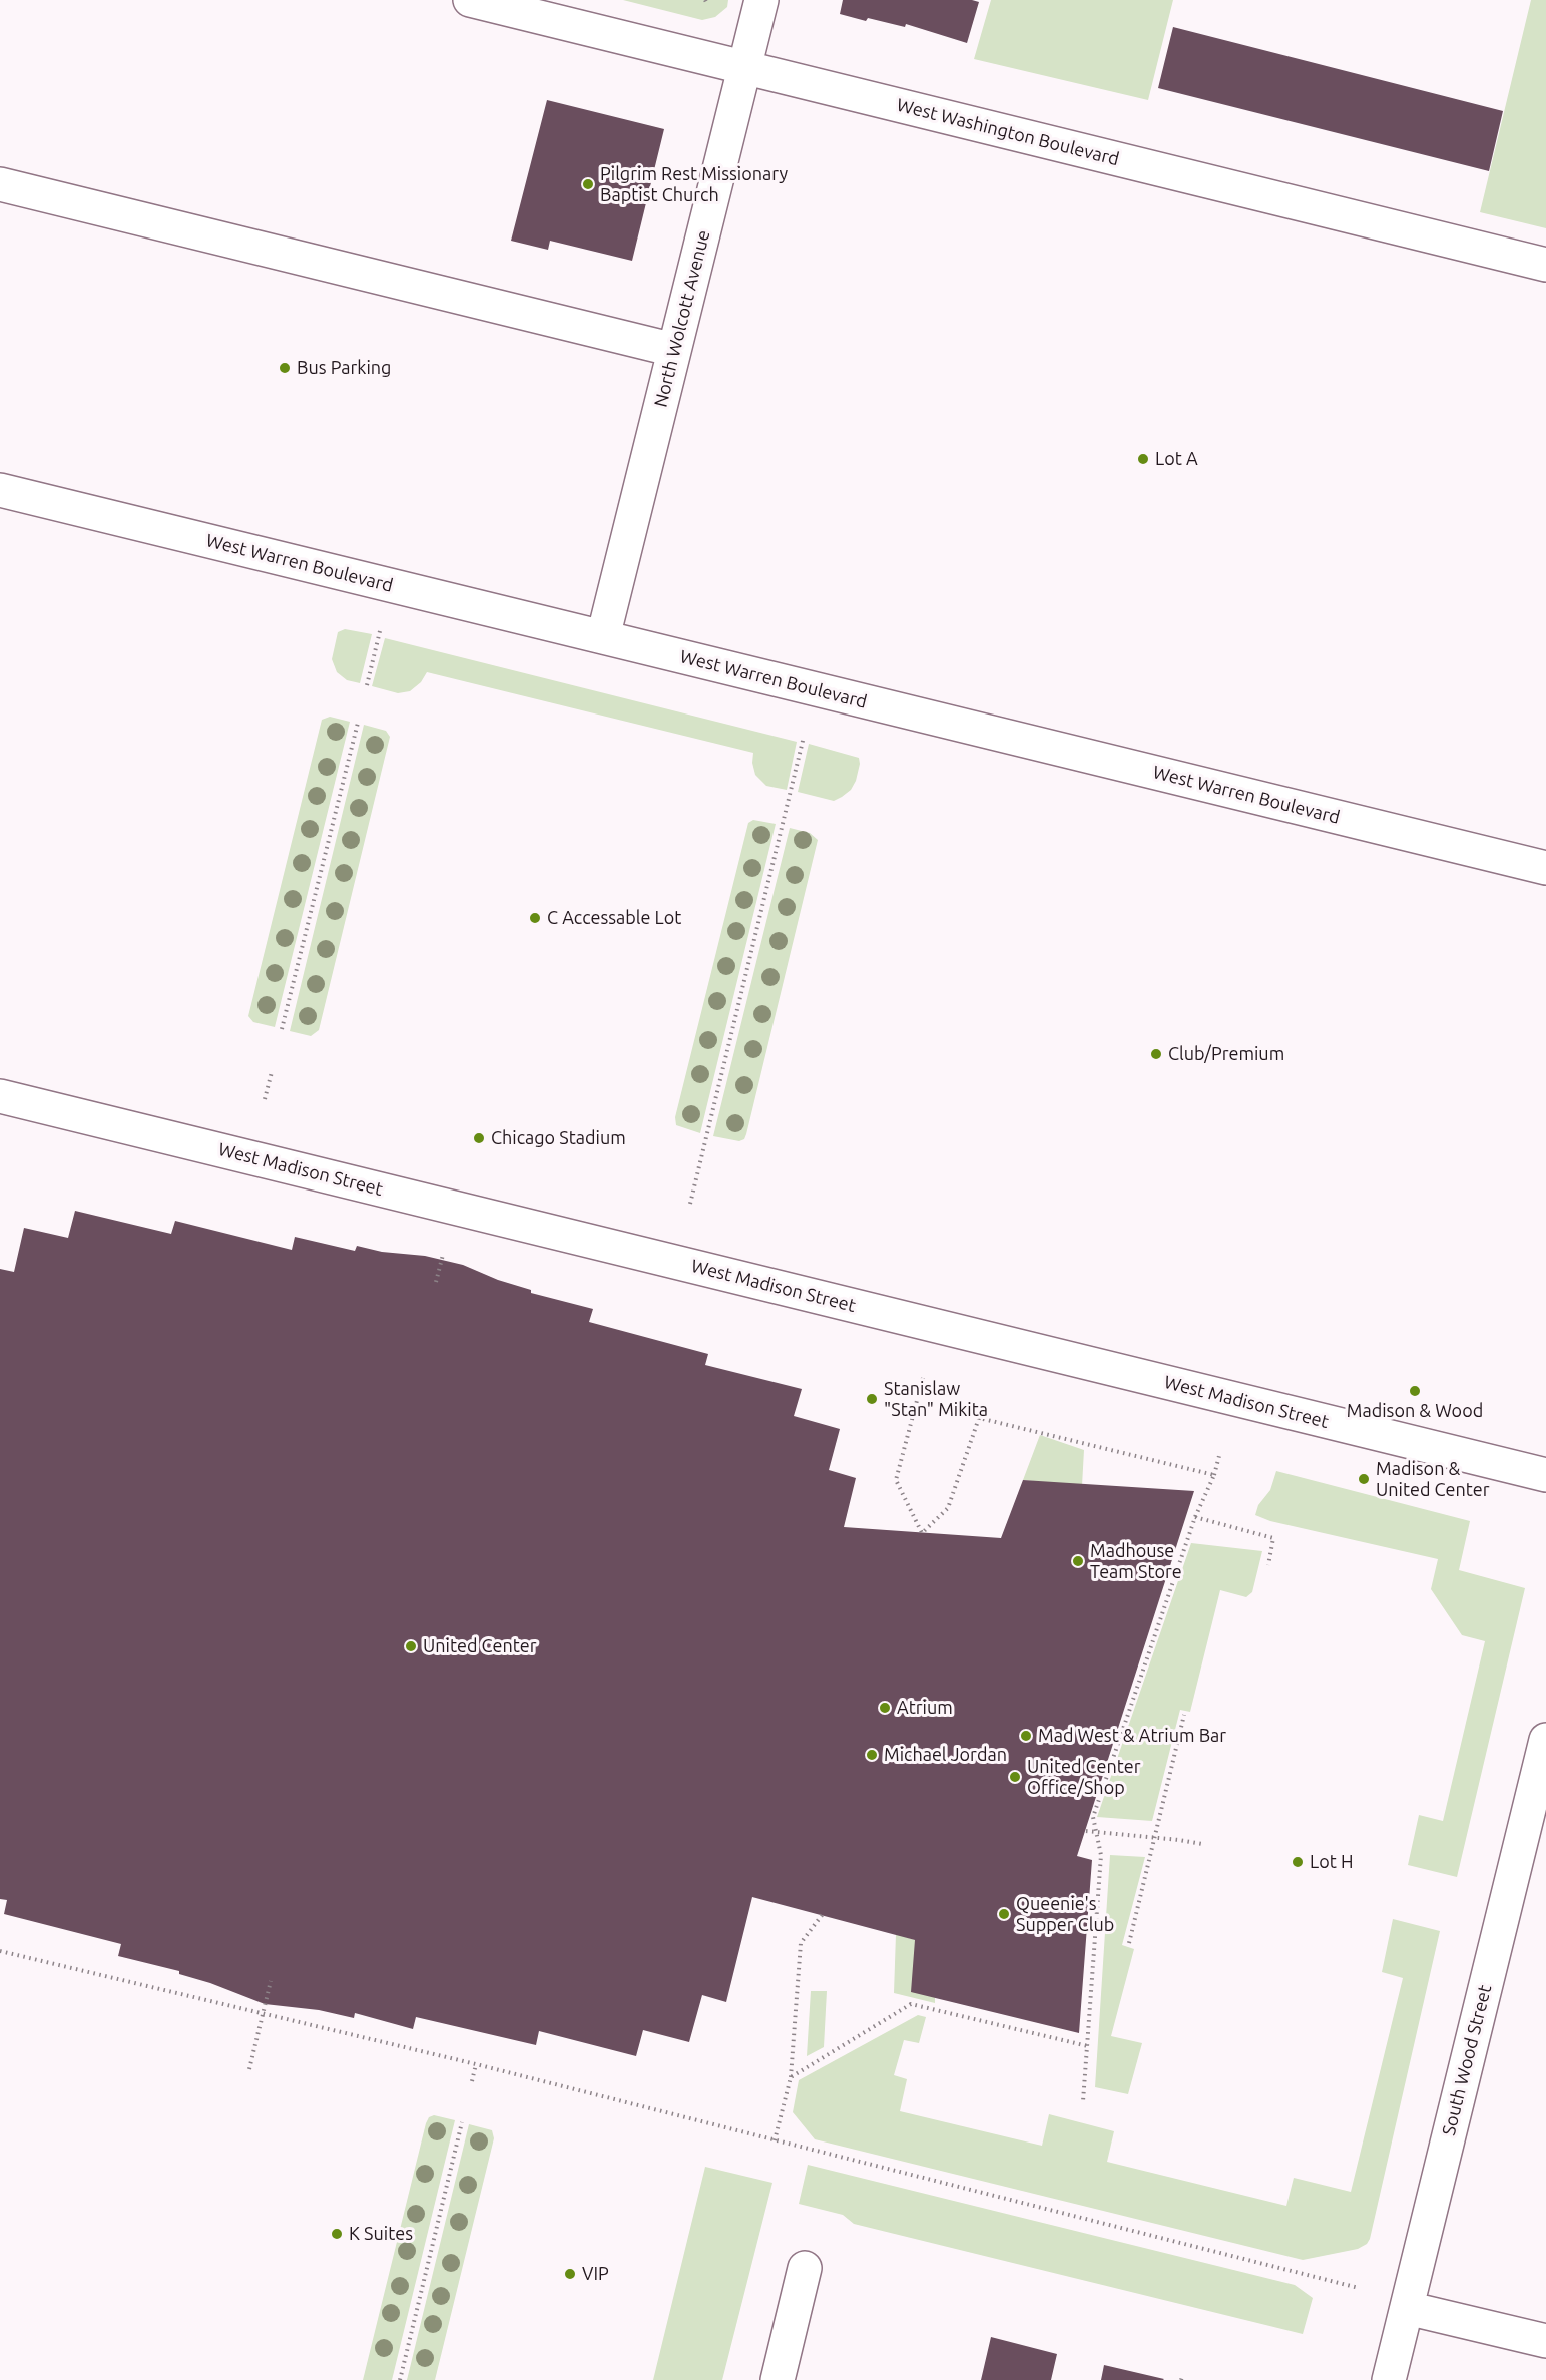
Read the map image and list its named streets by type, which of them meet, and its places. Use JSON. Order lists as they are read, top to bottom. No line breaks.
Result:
{"streets":{"street":["West Washington Boulevard","North Wolcott Avenue","West Warren Boulevard","West Madison Street","South Wood Street"]},"crossings":[["West Washington Boulevard","North Wolcott Avenue"],["North Wolcott Avenue","West Warren Boulevard"]],"places":["Pilgrim Rest Missionary Baptist Church","Bus Parking","Lot A","C Accessable Lot","Club/Premium","Chicago Stadium","Madison & Wood","Stanislaw \"Stan\" Mikita","Madison & United Center","Madhouse Team Store","United Center","Atrium","Mad West & Atrium Bar","Michael Jordan","United Center Office/Shop","Lot H","Queenie's Supper Club","K Suites","VIP"]}
